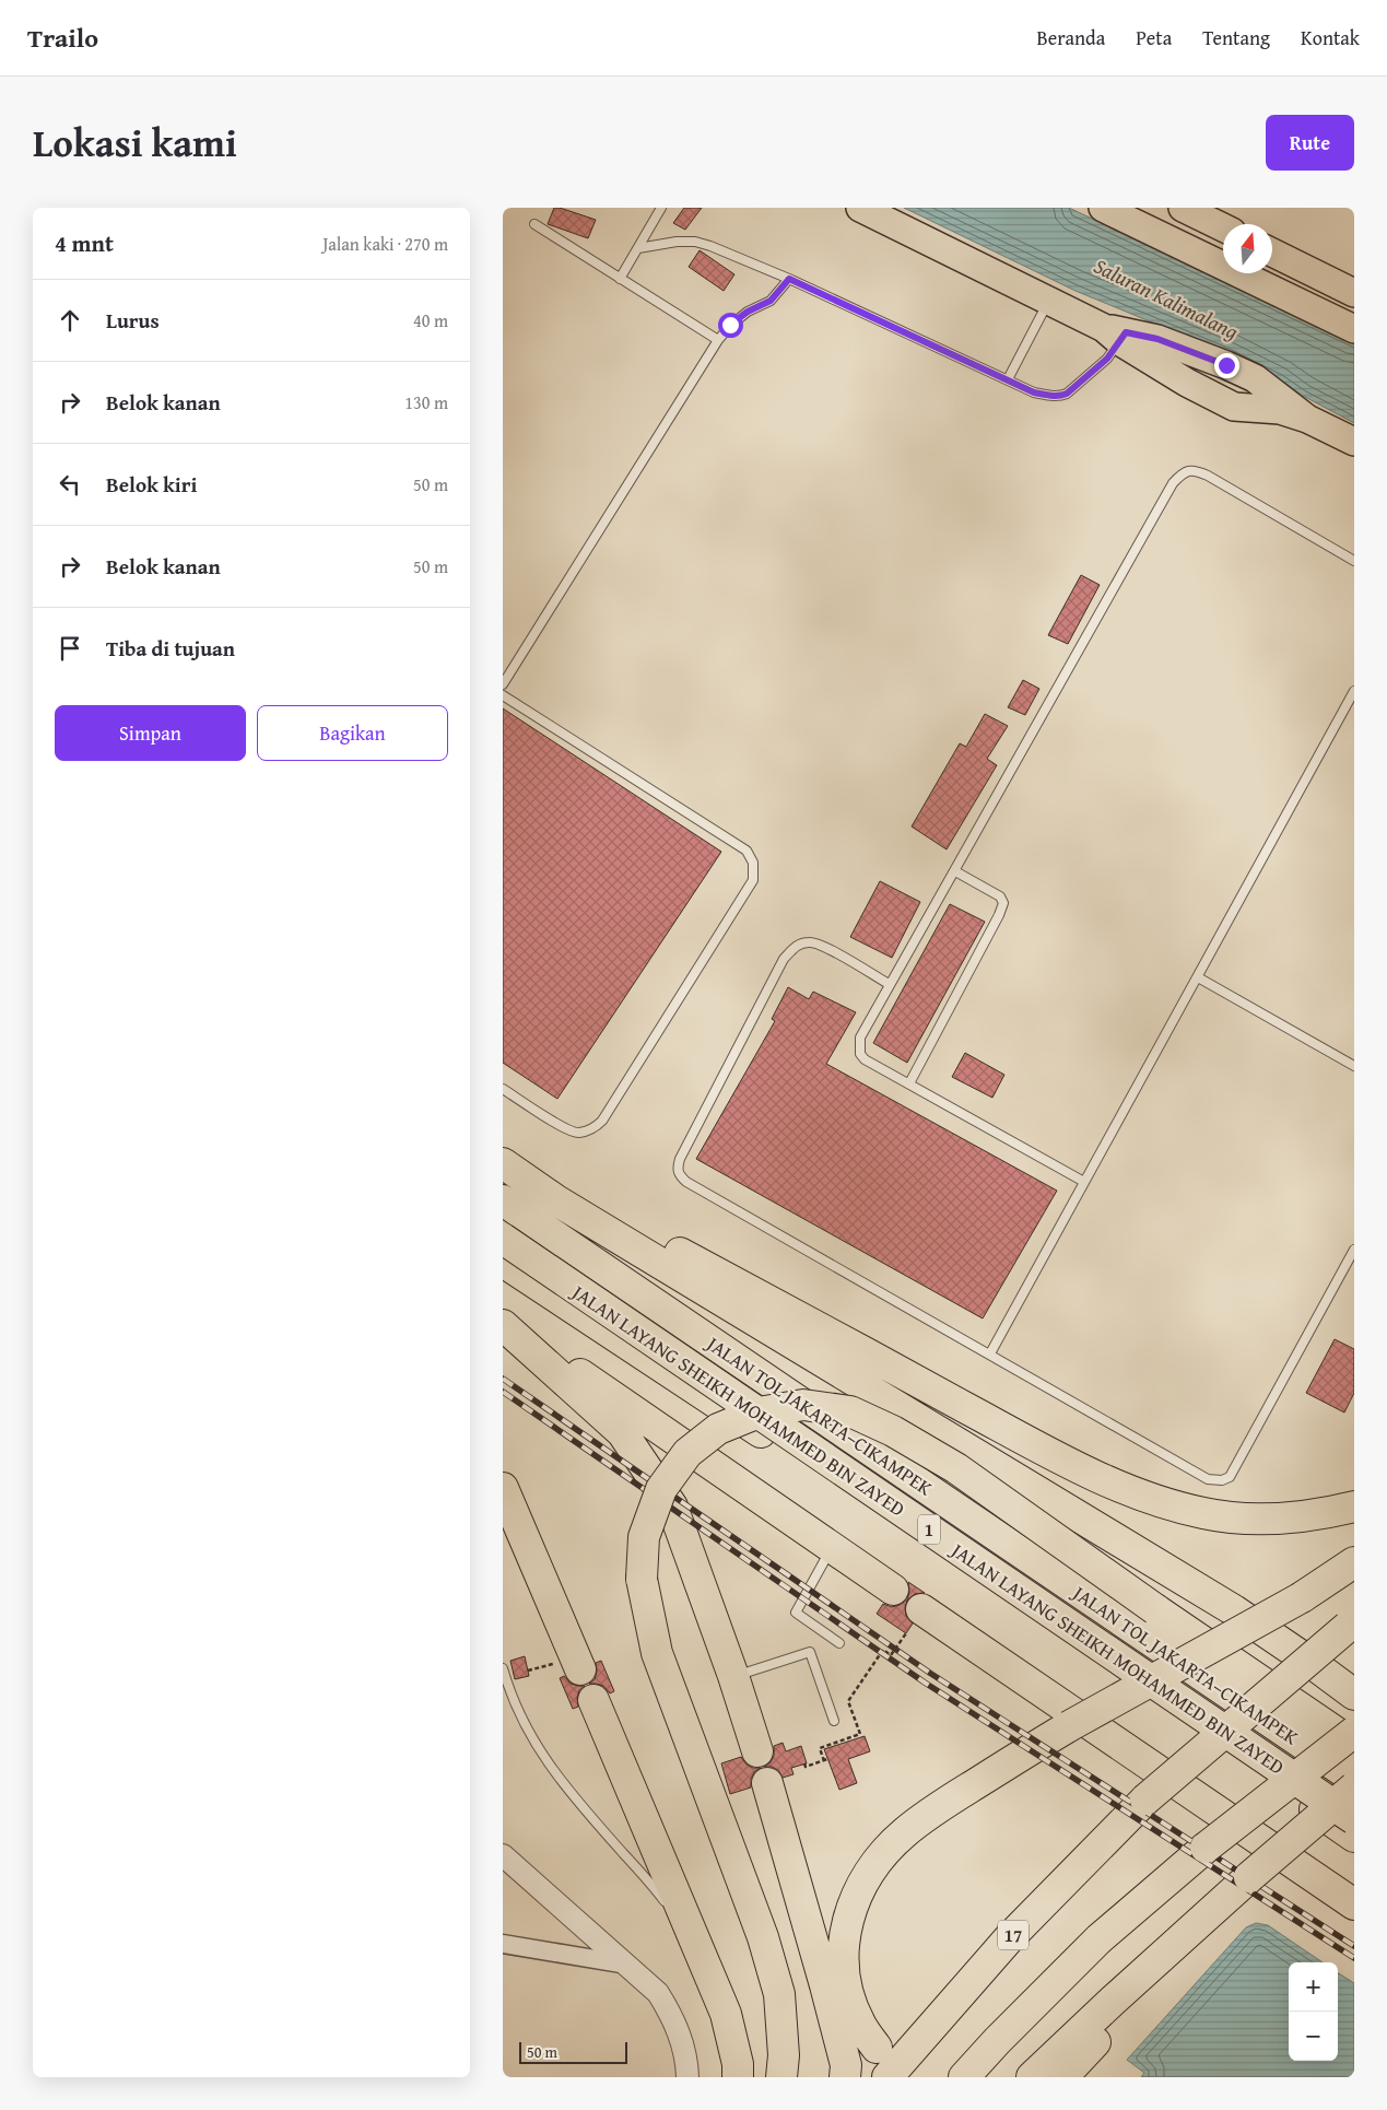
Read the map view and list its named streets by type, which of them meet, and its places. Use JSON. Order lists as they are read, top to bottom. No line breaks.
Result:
{"streets":{"highway":["JALAN LAYANG SHEIKH MOHAMMED BIN ZAYED","JALAN TOL JAKARTA–CIKAMPEK","1","17"]},"water":["Saluran Kalimalang"],"scale_bar":"50 m","north":"top","page":{"header":"Trailo","nav":["Beranda","Peta","Tentang","Kontak"],"title":"Lokasi kami","buttons":["Rute",["Simpan","Bagikan"]],"heading":["4 mnt","Jalan kaki · 270 m"],"list":[["Lurus","40 m"],["Belok kanan","130 m"],["Belok kiri","50 m"],["Belok kanan","50 m"],"Tiba di tujuan"],"map_buttons":["+","−"],"scale":"50 m"}}
